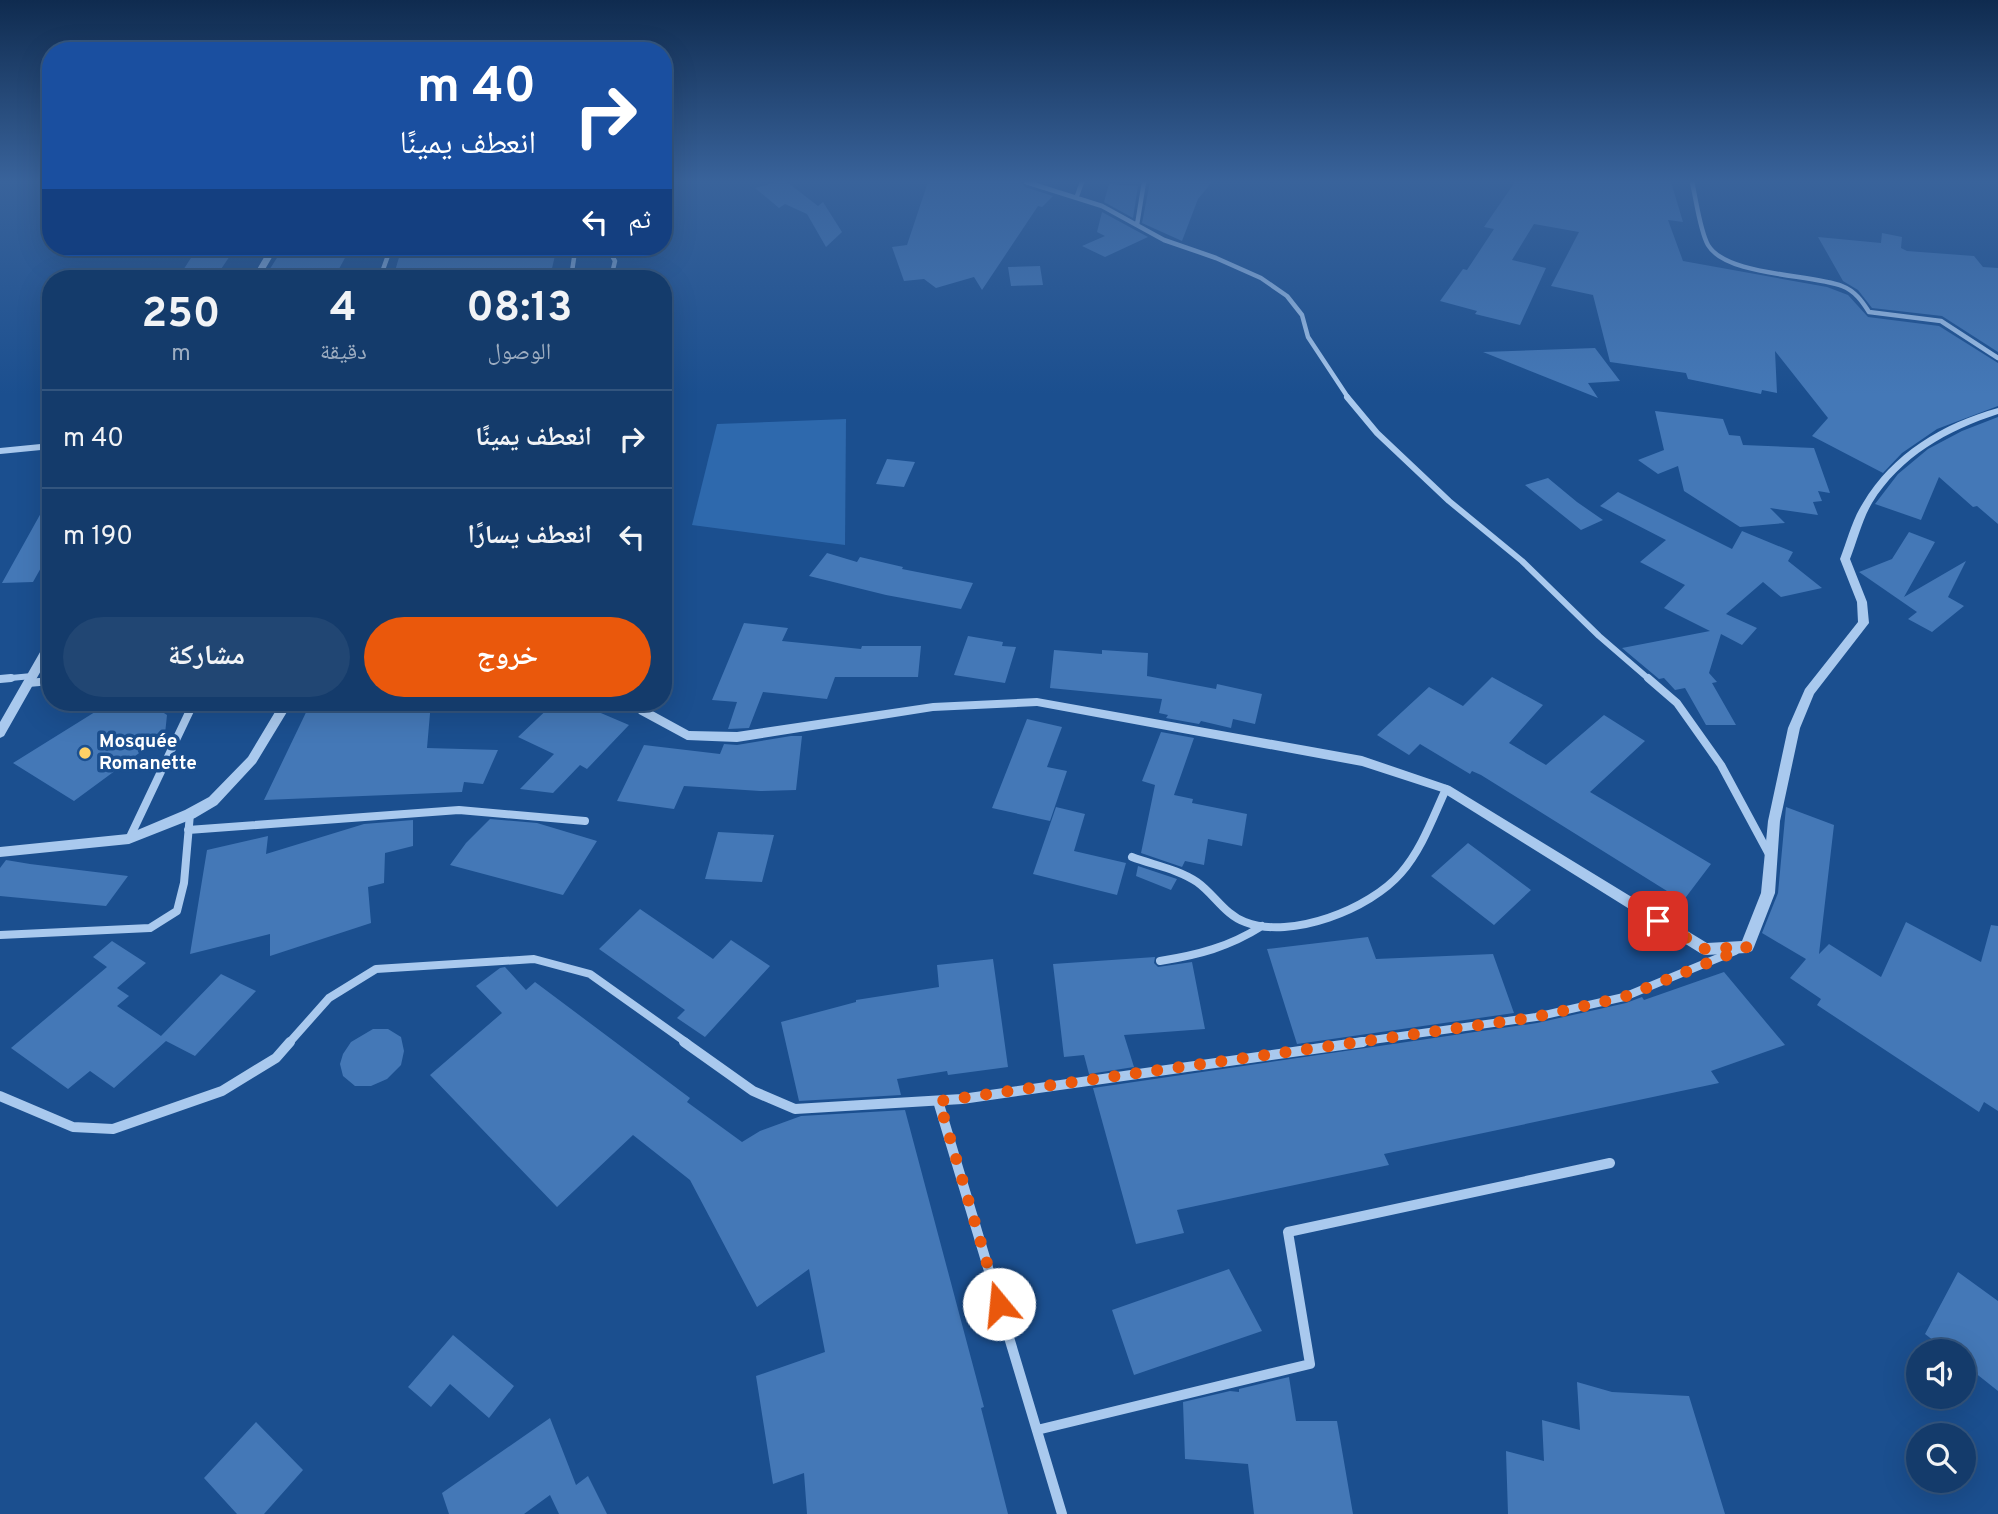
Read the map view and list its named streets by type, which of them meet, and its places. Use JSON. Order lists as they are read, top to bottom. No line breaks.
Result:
{"places":["Mosquée Romanette"],"page":{"turn":["40 m","انعطف يمينًا"],"then":"ثم","eta":["08:13","الوصول","4","دقيقة","250","m"],"list":[{"name":"انعطف يمينًا","value":"40 m"},{"name":"انعطف يسارًا","value":"190 m"}],"buttons":["خروج","مشاركة"]}}
